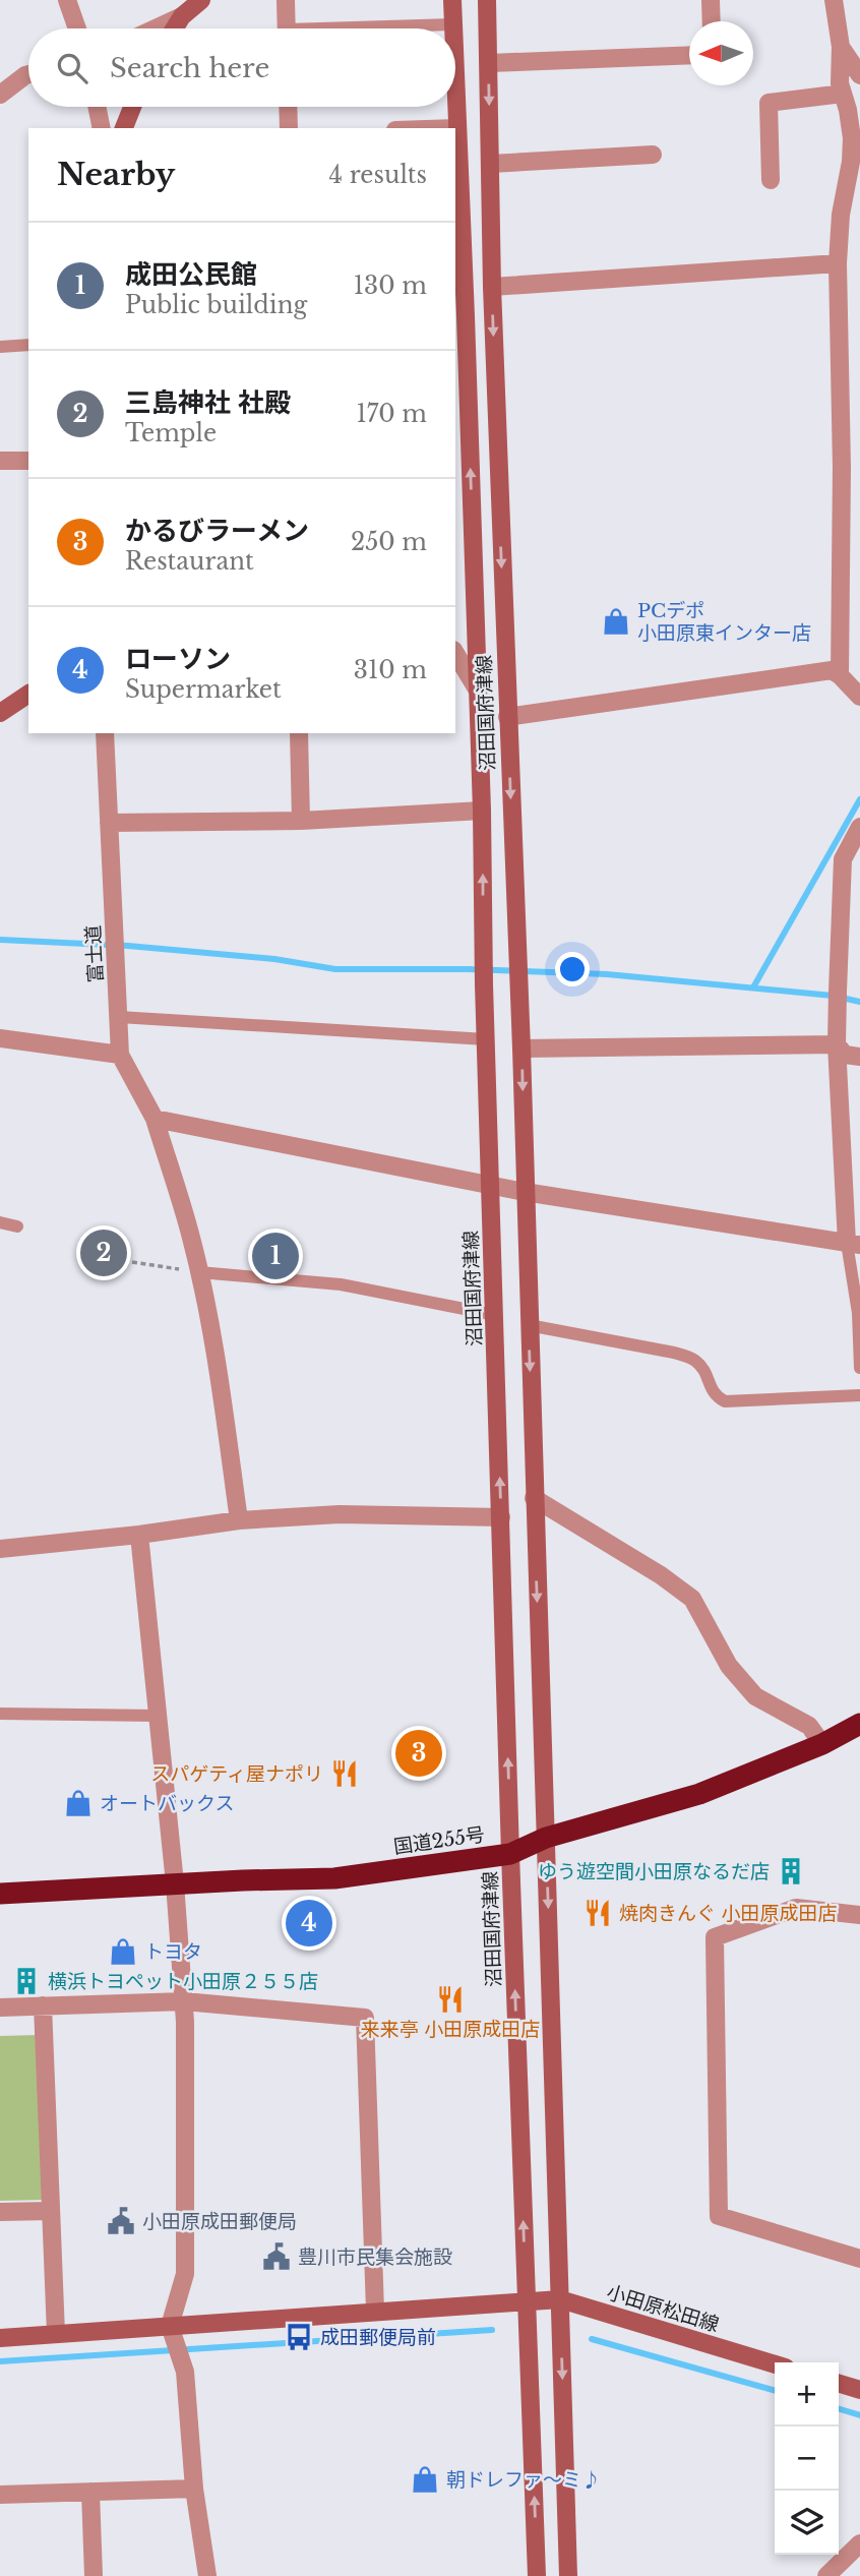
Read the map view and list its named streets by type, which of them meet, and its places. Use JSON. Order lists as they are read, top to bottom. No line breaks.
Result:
{"streets":{"highway":["国道255号"],"main road":["沼田国府津線","小田原松田線"],"street":["富士道"]},"crossings":[["沼田国府津線","国道255号"],["沼田国府津線","小田原松田線"]],"places":{"shop":["PCデポ 小田原東インター店","オートバックス","トヨタ","朝ドレファ〜ミ♪"],"restaurant":["スパゲティ屋ナポリ","焼肉きんぐ 小田原成田店","来来亭 小田原成田店"],"building":["ゆう遊空間小田原なるだ店","横浜トヨペット小田原２５５店"],"public building":["小田原成田郵便局","豊川市民集会施設"],"bus stop":["成田郵便局前"]},"north":"left","page":{"search":"Search here","heading":["Nearby","4 results"],"list":[{"mark":"1","name":"成田公民館","note":"Public building","value":"130 m"},{"mark":"2","name":"三島神社 社殿","note":"Temple","value":"170 m"},{"mark":"3","name":"かるびラーメン","note":"Restaurant","value":"250 m"},{"mark":"4","name":"ローソン","note":"Supermarket","value":"310 m"}],"pins":["2","1","3","4"],"map_buttons":["+","−"]}}
